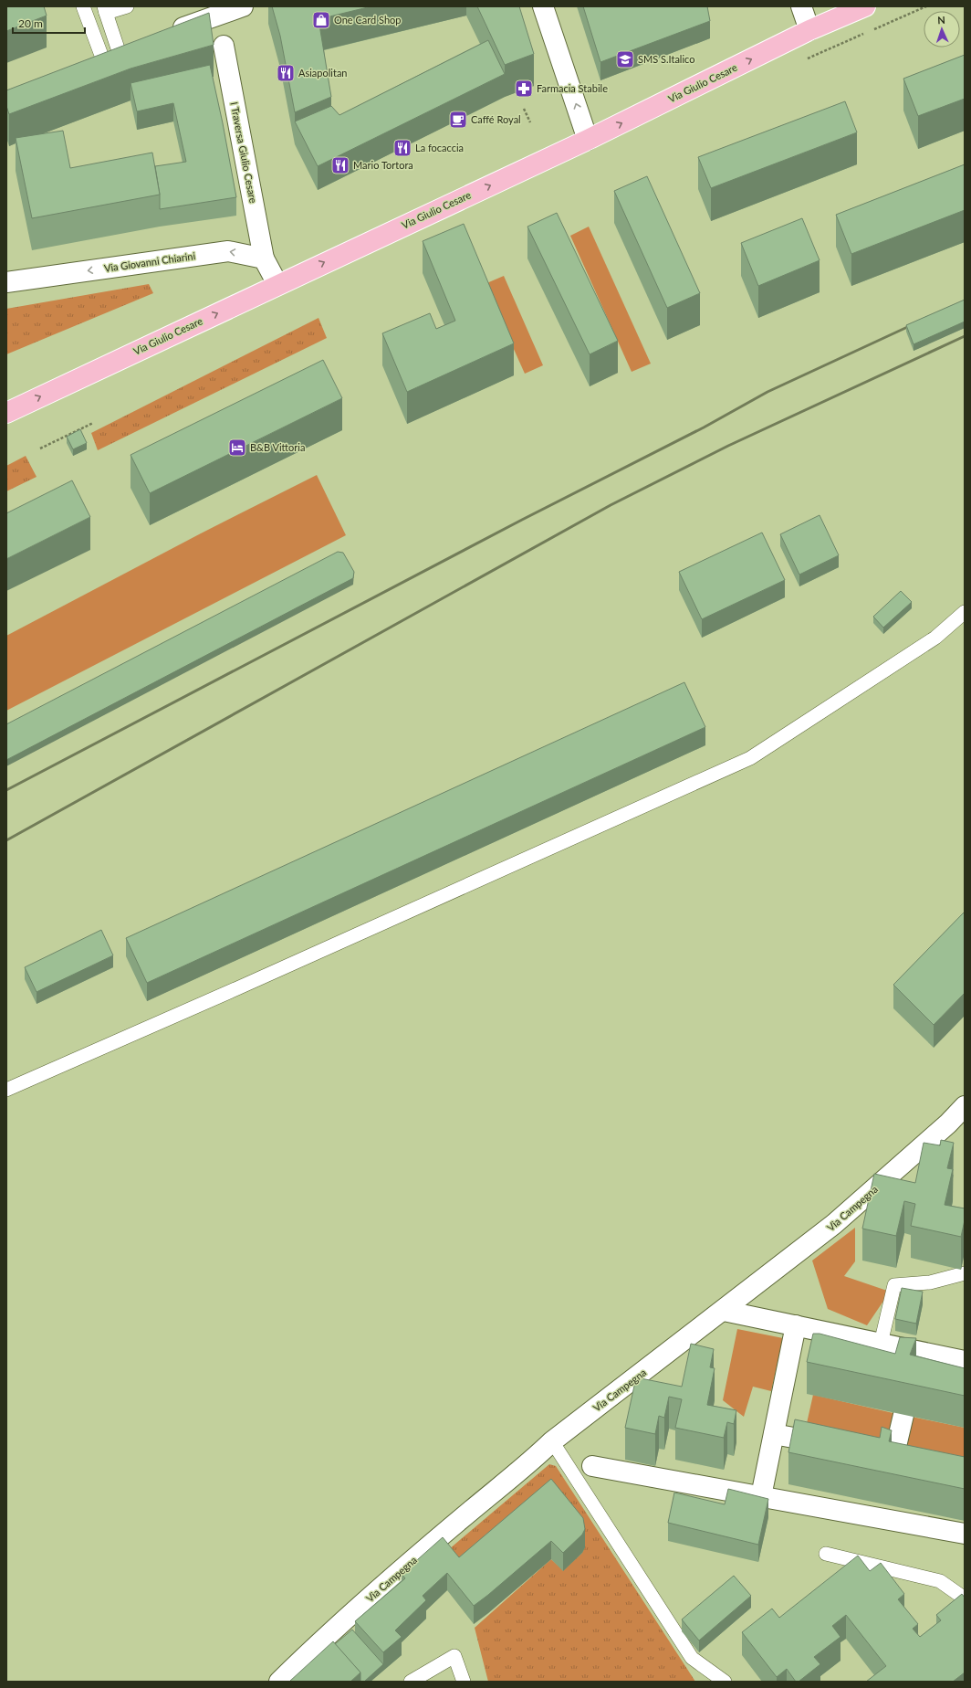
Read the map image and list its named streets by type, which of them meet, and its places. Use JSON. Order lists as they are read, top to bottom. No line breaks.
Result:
{"streets":{"main road":["Via Giulio Cesare"],"street":["I Traversa Giulio Cesare","Via Giovanni Chiarini","Via Campegna"]},"crossings":[["I Traversa Giulio Cesare","Via Giovanni Chiarini"]],"one_way":["Via Giulio Cesare","Via Giovanni Chiarini"],"places":{"shop":["One Card Shop"],"school or university":["SMS S.Italico"],"restaurant":["Asiapolitan","La focaccia","Mario Tortora"],"pharmacy":["Farmacia Stabile"],"cafe":["Caffé Royal"],"hotel":["B&B Vittoria"]},"scale_bar":"20 m","north":"top"}
